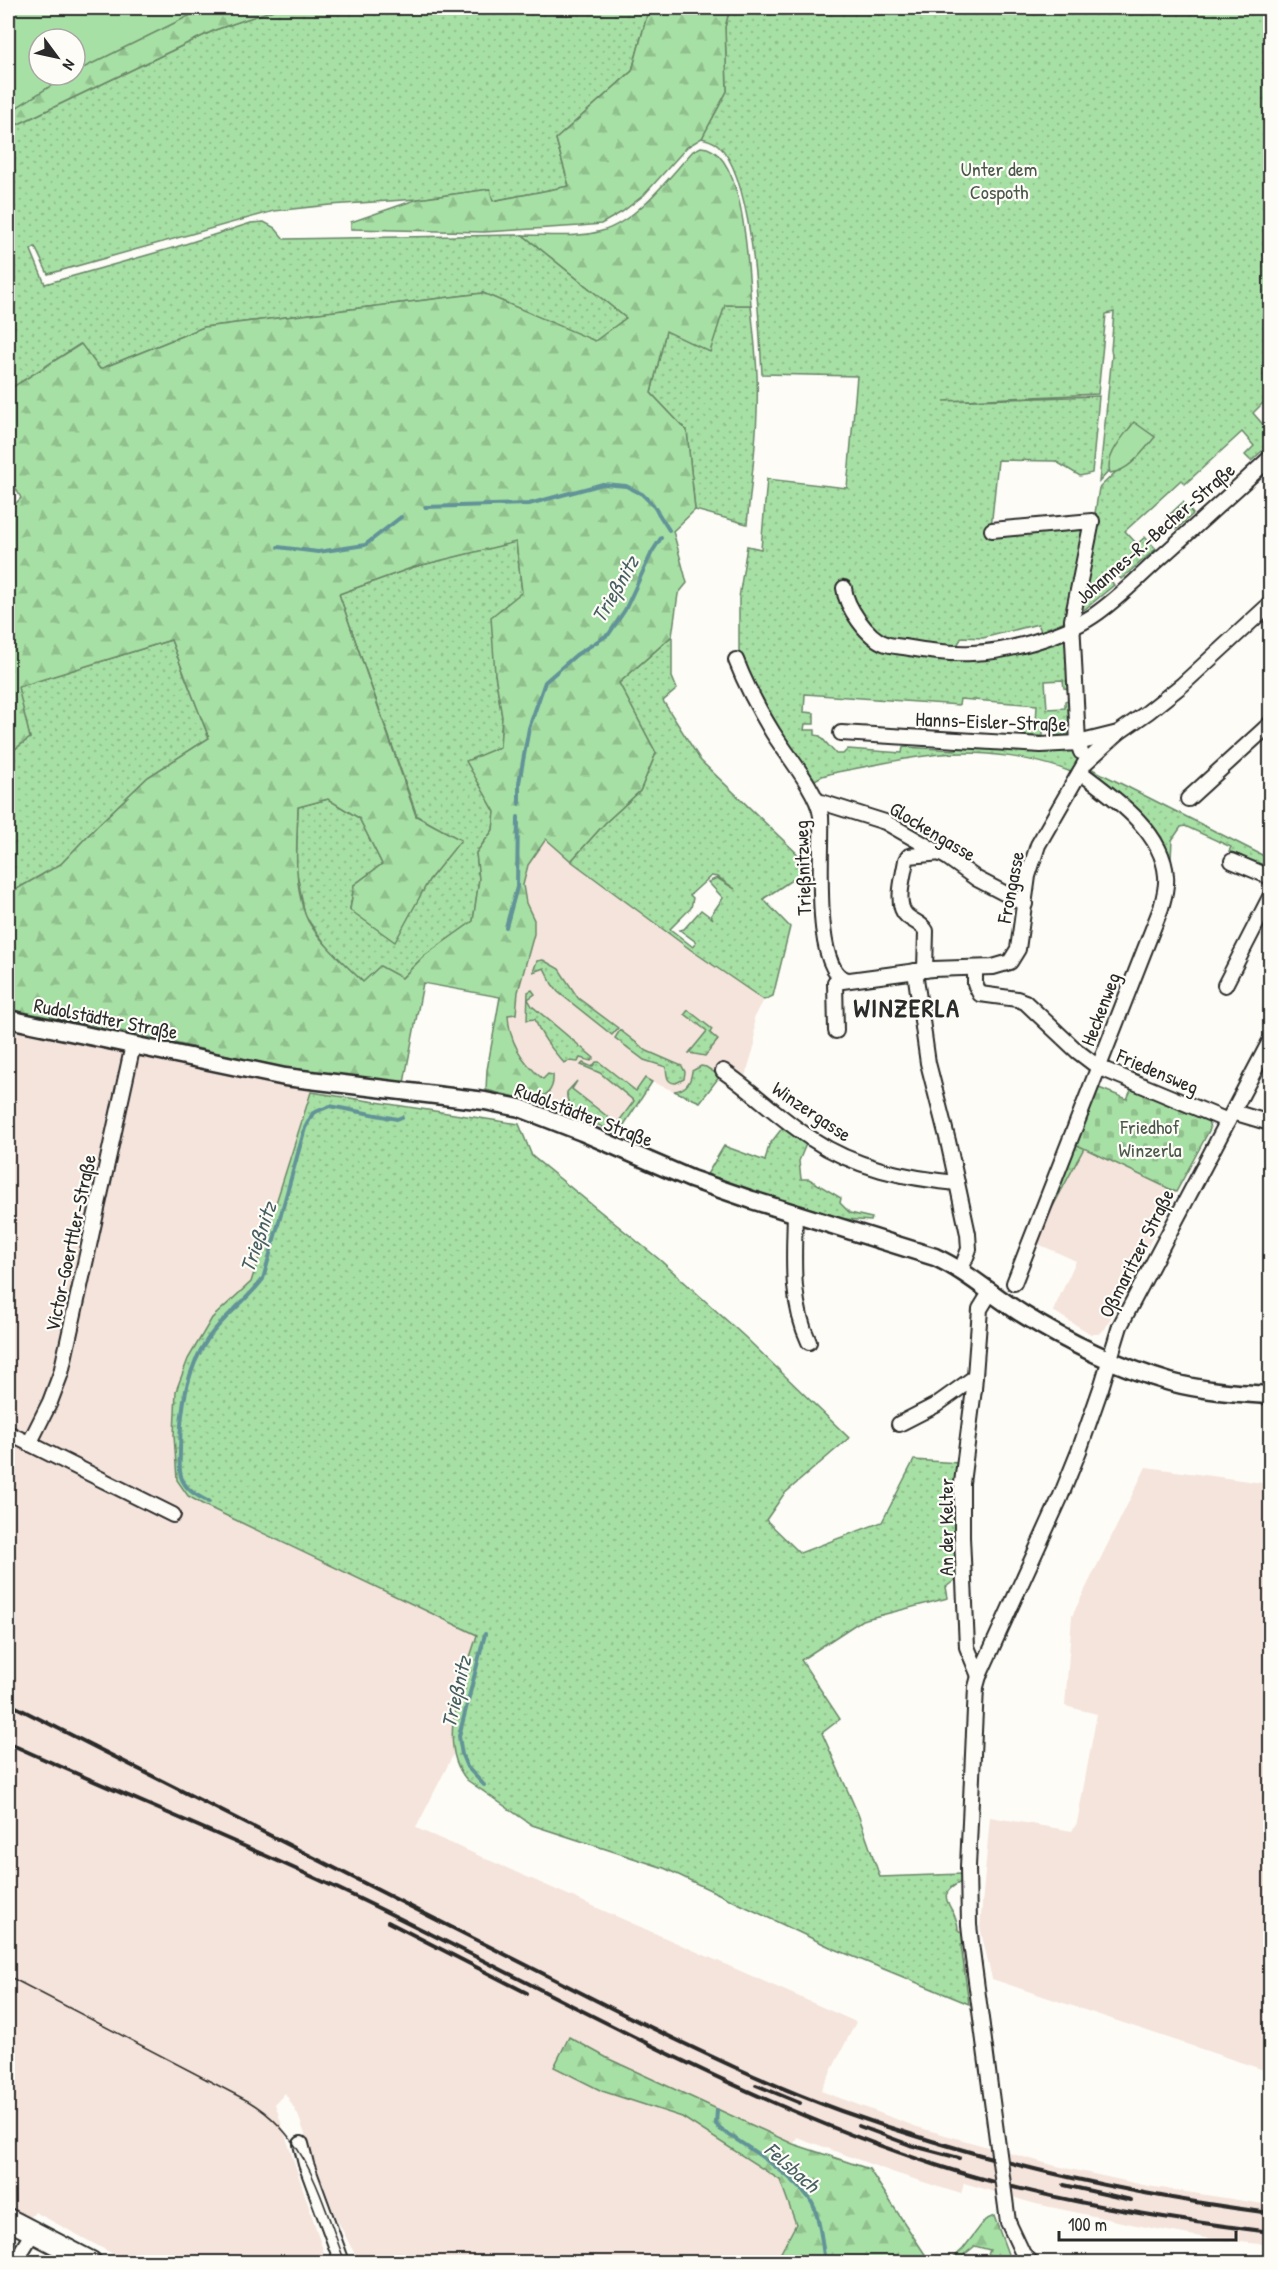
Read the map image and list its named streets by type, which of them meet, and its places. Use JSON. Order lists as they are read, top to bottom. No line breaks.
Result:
{"streets":{"street":["Johannes-R.-Becher-Straße","Hanns-Eisler-Straße","Glockengasse","Trießnitzweg","Frongasse","Heckenweg","Rudolstädter Straße","Friedensweg","Winzergasse","Victor-Goerttler-Straße","Oßmaritzer Straße","An der Kelter"]},"crossings":[["Hanns-Eisler-Straße","Frongasse"],["Glockengasse","Trießnitzweg"],["Glockengasse","Frongasse"],["Frongasse","Heckenweg"],["Frongasse","Friedensweg"],["Heckenweg","Friedensweg"],["Rudolstädter Straße","Victor-Goerttler-Straße"],["Rudolstädter Straße","Oßmaritzer Straße"],["Rudolstädter Straße","An der Kelter"],["Friedensweg","Oßmaritzer Straße"],["Oßmaritzer Straße","An der Kelter"]],"districts":["WINZERLA"],"water":["Trießnitz","Felsbach"],"parks":["Unter dem Cospoth","Friedhof Winzerla"],"scale_bar":"100 m","north":"bottom right"}
